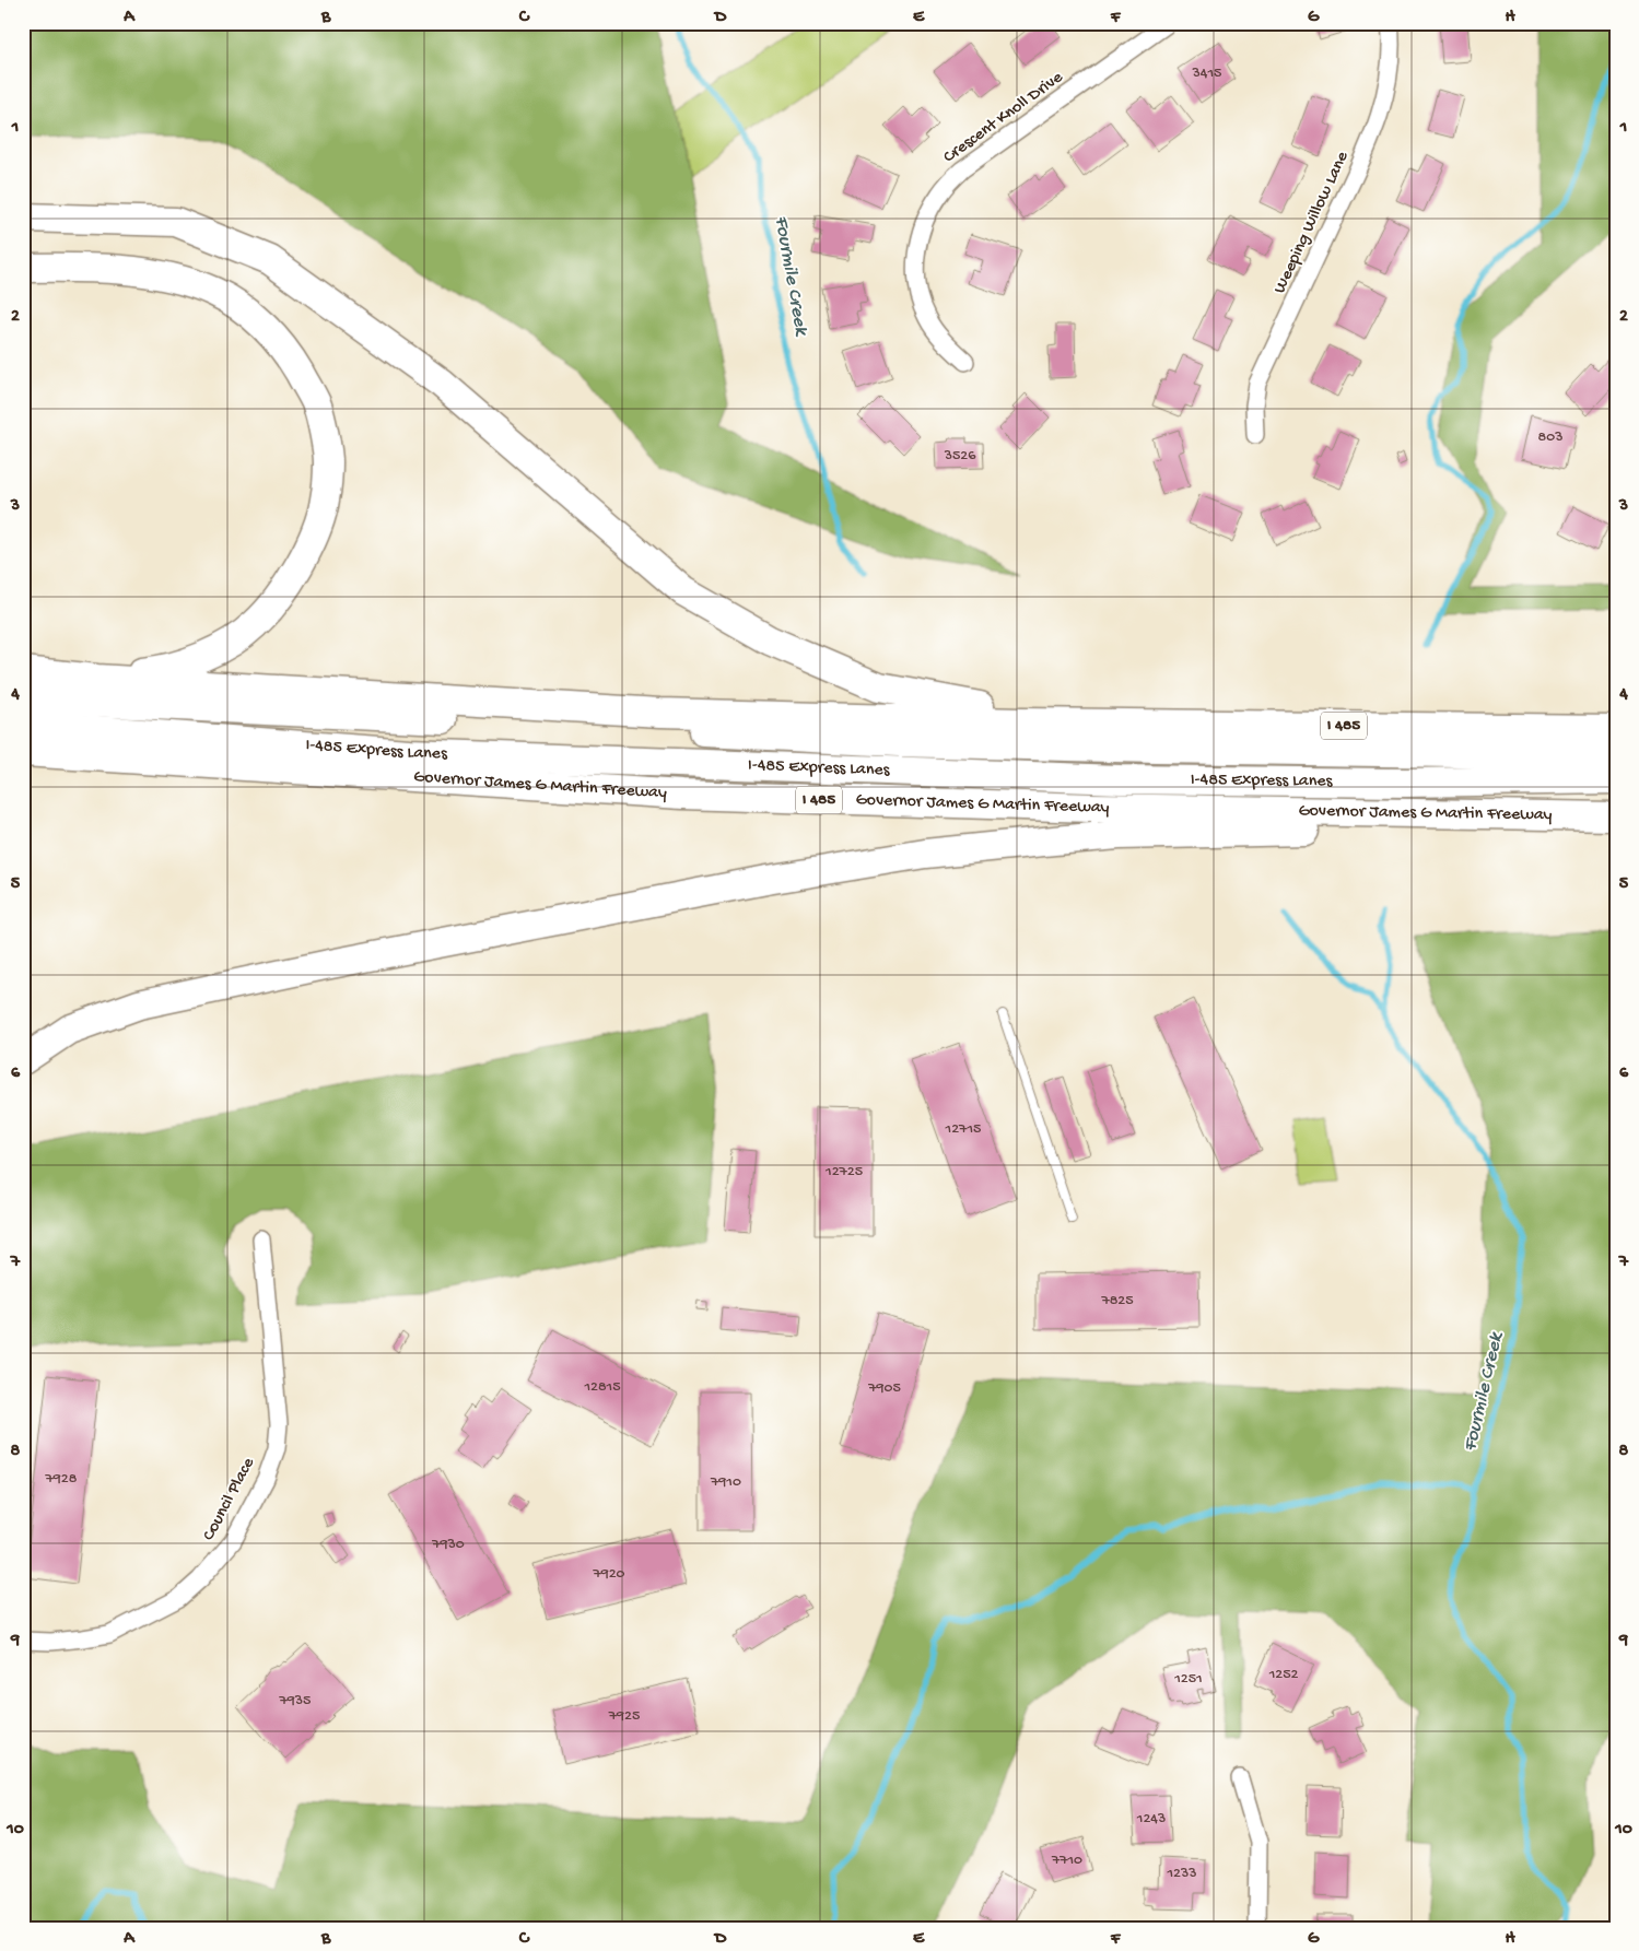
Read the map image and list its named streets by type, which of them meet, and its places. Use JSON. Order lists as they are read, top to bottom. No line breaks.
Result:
{"streets":{"highway":["I 485","I-485 Express Lanes","Governor James G Martin Freeway"],"street":["Crescent Knoll Drive","Weeping Willow Lane","Council Place"]},"water":["Fourmile Creek"],"house_numbers":["3415","803","3526","12715","12725","7825","12815","7905","7928","7910","7930","7920","1252","1251","7935","7925","1243","7710","1233"],"grid":{"columns":["A","B","C","D","E","F","G","H"],"rows":["1","2","3","4","5","6","7","8","9","10"]}}
